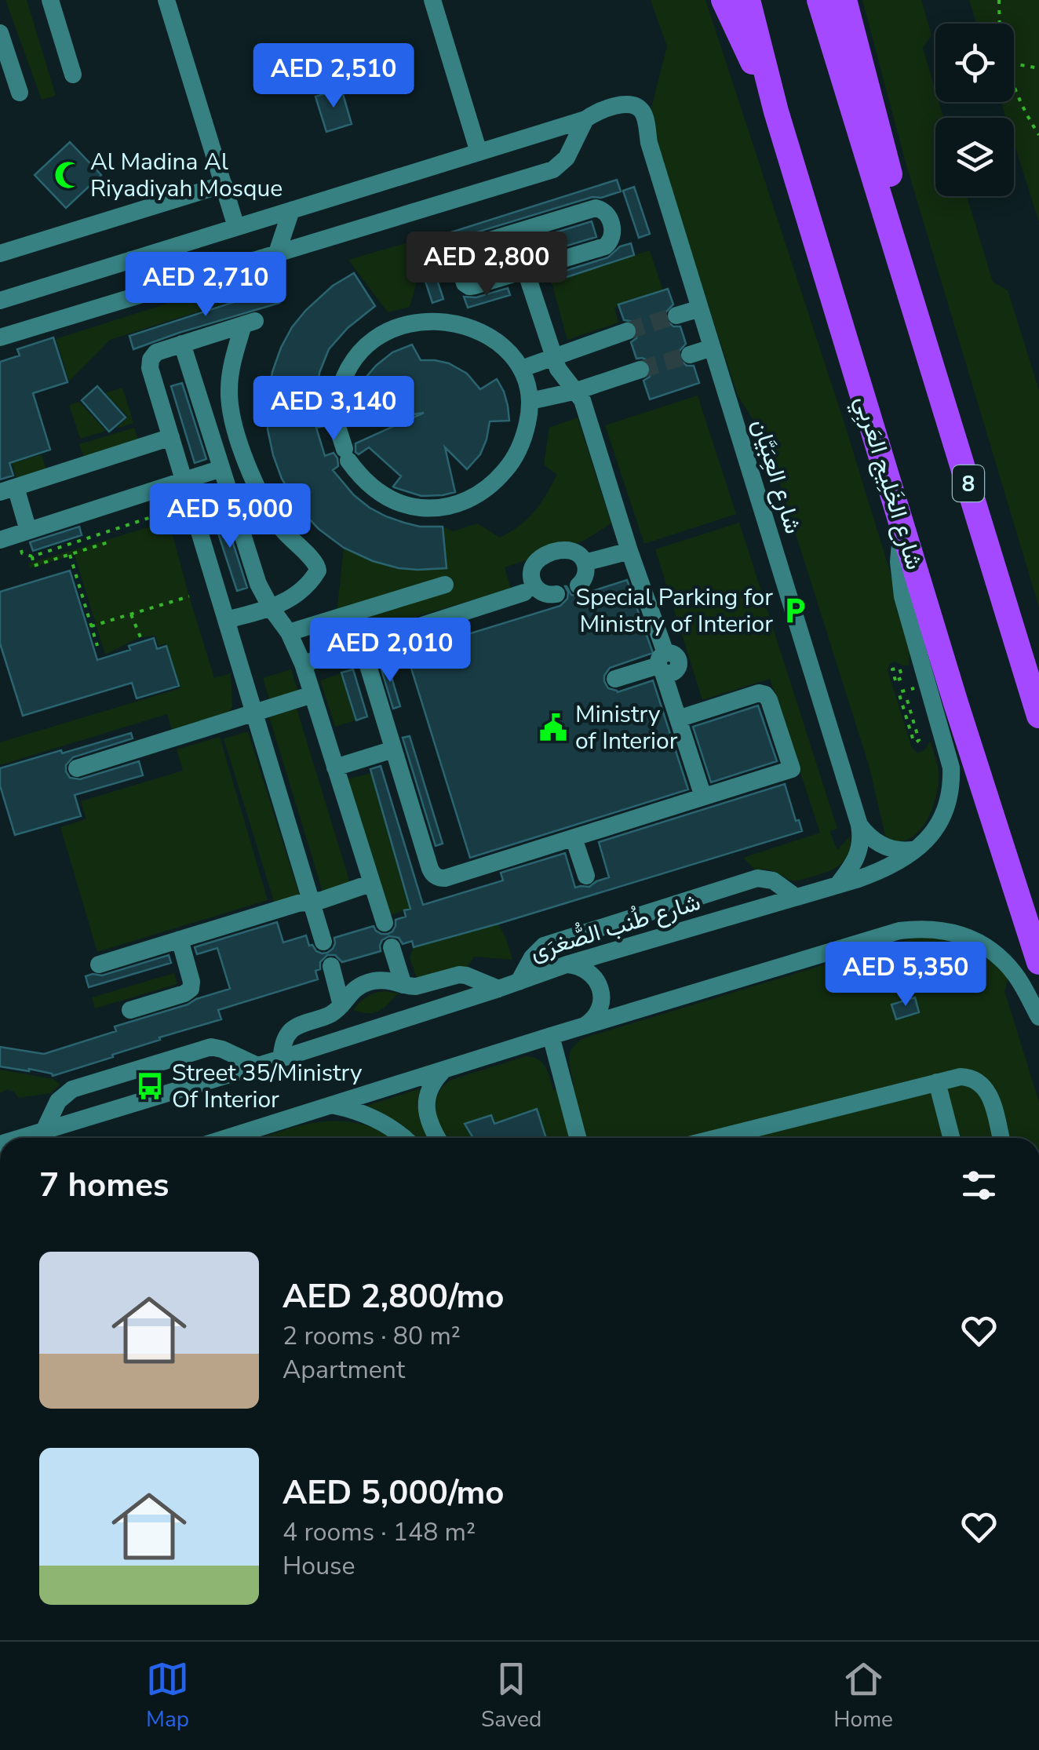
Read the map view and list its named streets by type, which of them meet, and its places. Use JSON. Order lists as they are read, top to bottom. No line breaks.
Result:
{"streets":{"highway":["شارع الخَلِيج العَربِي","8"],"street":["شارع العِبَيَّان","شارع طُنب الصُّغرَى"]},"crossings":[["شارع العِبَيَّان","شارع طُنب الصُّغرَى"],["شارع الخَلِيج العَربِي","شارع طُنب الصُّغرَى"]],"places":{"mosque":["Al Madina Al Riyadiyah Mosque"],"parking":["Special Parking for Ministry of Interior"],"public building":["Ministry of Interior"],"bus stop":["Street 35/Ministry Of Interior"]},"page":{"price":["AED 2,510","AED 2,800","AED 2,710","AED 3,140","AED 5,000","AED 2,010","AED 5,350"],"heading":"7 homes","list":[{"name":"AED 2,800/mo","note":"2 rooms · 80 m² · Apartment"},{"name":"AED 5,000/mo","note":"4 rooms · 148 m² · House"}],"tabs":["Map","Saved","Home"]}}
